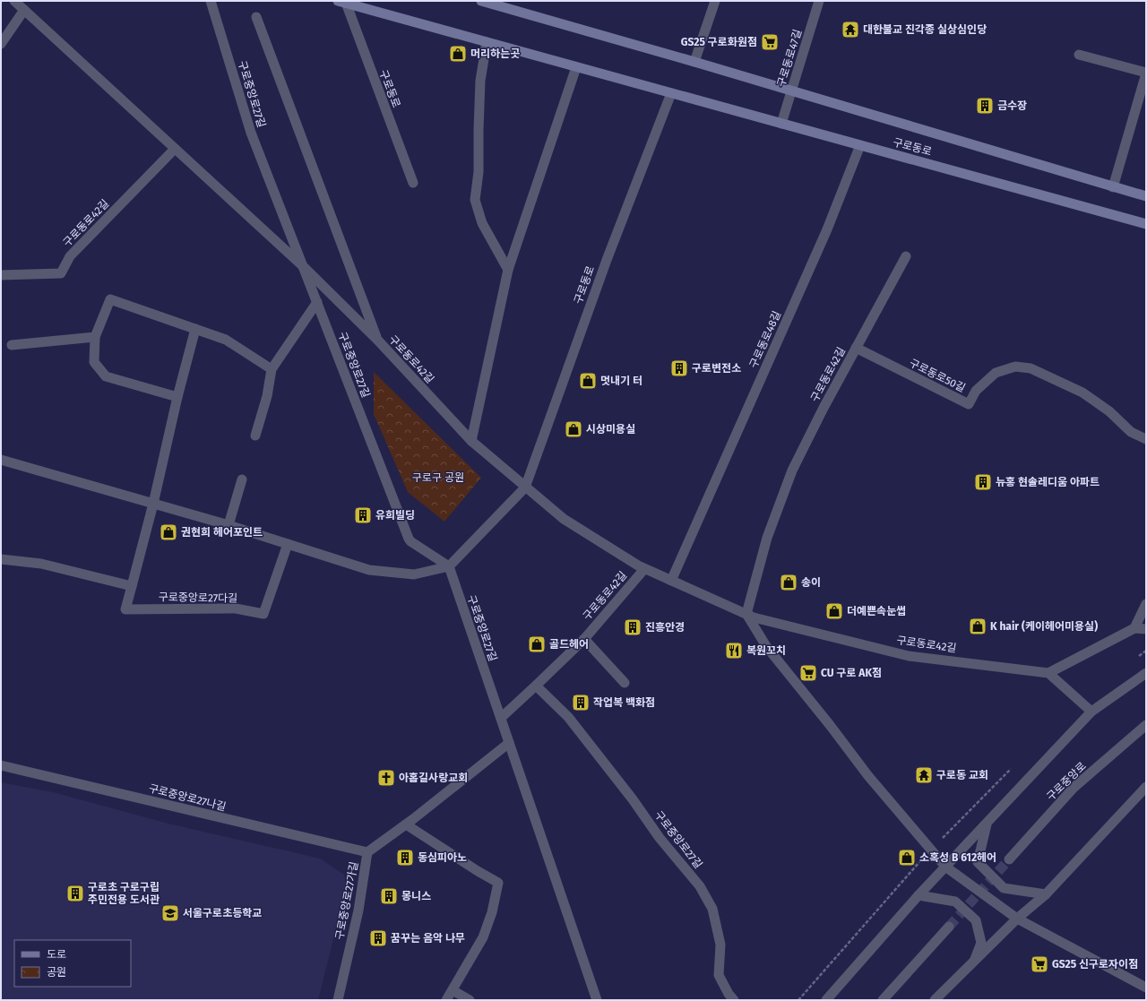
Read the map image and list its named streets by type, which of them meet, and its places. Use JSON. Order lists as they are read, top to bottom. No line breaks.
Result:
{"streets":{"main road":["구로동로"],"street":["구로동로47길","구로중앙로27길","구로동로42길","구로동로48길","구로동로50길","구로중앙로27다길","구로중앙로","구로중앙로27나길","구로중앙로27가길"]},"crossings":[["구로동로47길","구로동로"],["구로동로","구로동로42길"],["구로동로","구로동로48길"],["구로중앙로27길","구로동로42길"],["구로중앙로27길","구로중앙로27가길"],["구로동로42길","구로동로48길"],["구로동로42길","구로동로50길"],["구로중앙로27나길","구로중앙로27가길"]],"parks":["구로구 공원"],"places":{"temple":["대한불교 진각종 실상심인당","구로동 교회"],"supermarket":["GS25 구로화원점","CU 구로 AK점","GS25 신구로자이점"],"shop":["머리하는곳","멋내기 터","시상미용실","권현희 헤어포인트","송이","더예쁜속눈썹","K hair (케이헤어미용실)","골드헤어","소혹성 B 612헤어"],"building":["금수장","구로변전소","뉴홍 현솔레디움 아파트","유희빌딩","진흥안경","작업복 백화점","동심피아노","구로초 구로구립 주민전용 도서관","몽니스","꿈꾸는 음악 나무"],"restaurant":["복원꼬치"],"church":["아홉길사랑교회"],"school or university":["서울구로초등학교"]},"legend":["도로","공원"]}
